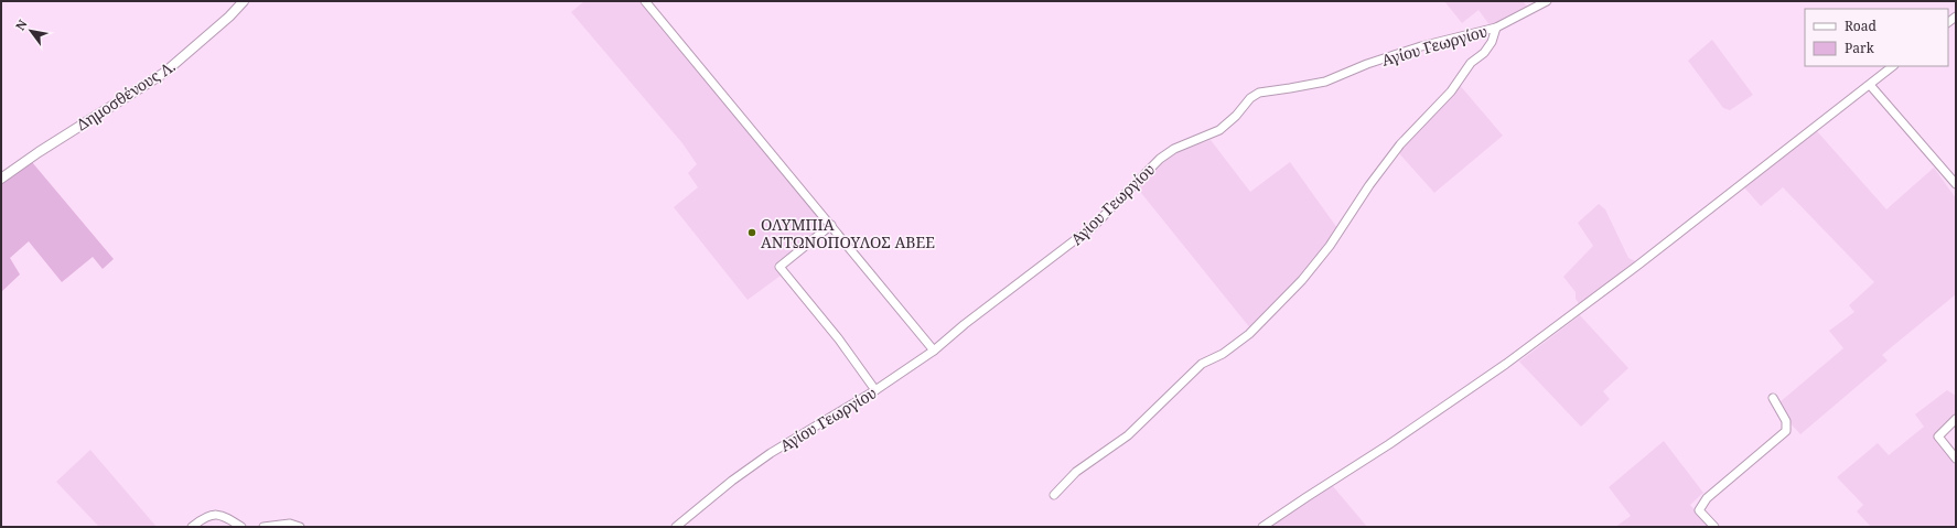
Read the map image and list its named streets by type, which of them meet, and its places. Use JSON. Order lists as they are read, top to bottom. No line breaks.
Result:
{"streets":{"street":["Αγίου Γεωργίου","Δημοσθένους Λ."]},"places":["ΟΛΥΜΠΙΑ ΑΝΤΩΝΟΠΟΥΛΟΣ ΑΒΕΕ"],"legend":["Road","Park"],"north":"top left"}
